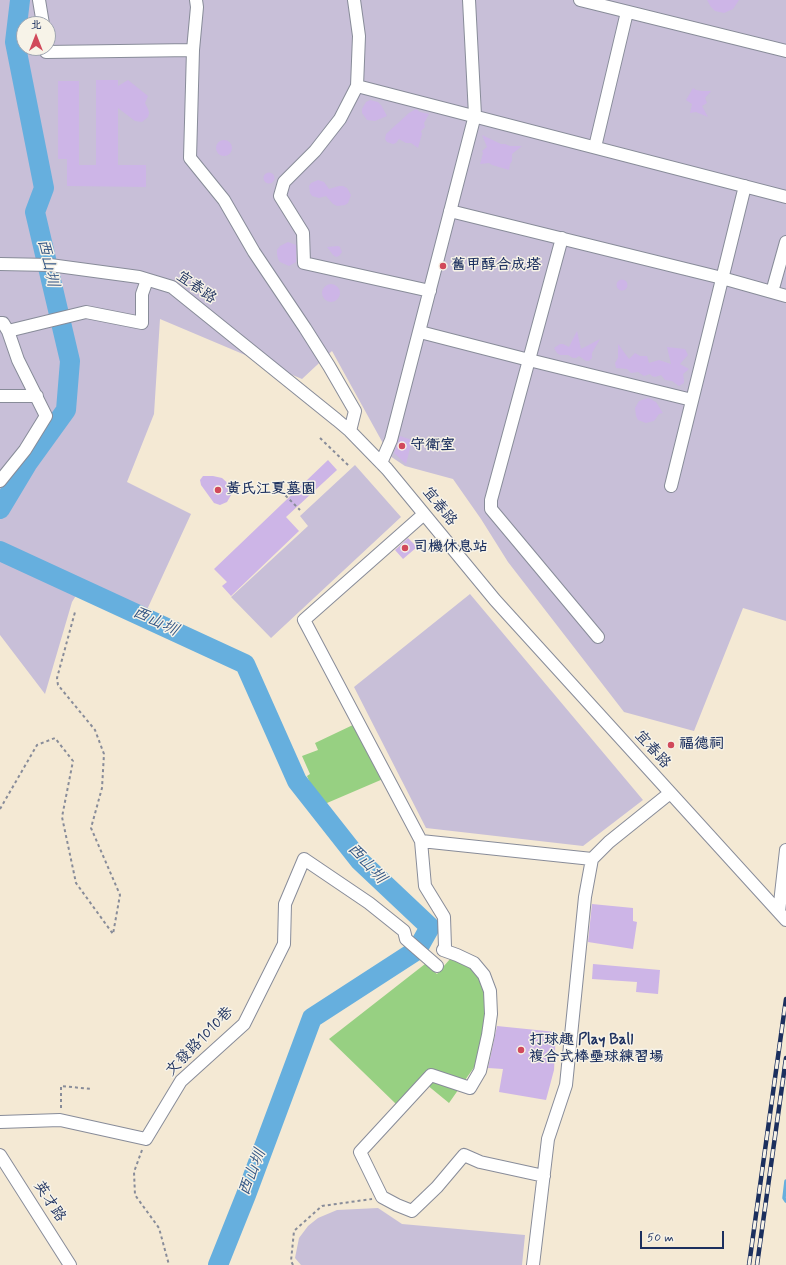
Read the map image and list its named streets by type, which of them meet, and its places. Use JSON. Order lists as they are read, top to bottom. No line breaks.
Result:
{"streets":{"street":["宜春路","文發路1010巷","英才路"]},"water":["西山圳"],"places":["舊甲醇合成塔","守衛室","黃氏江夏墓園","司機休息站","福德祠","打球趣 Play Ball 複合式棒壘球練習場"],"scale_bar":"50 m","north":"top"}
